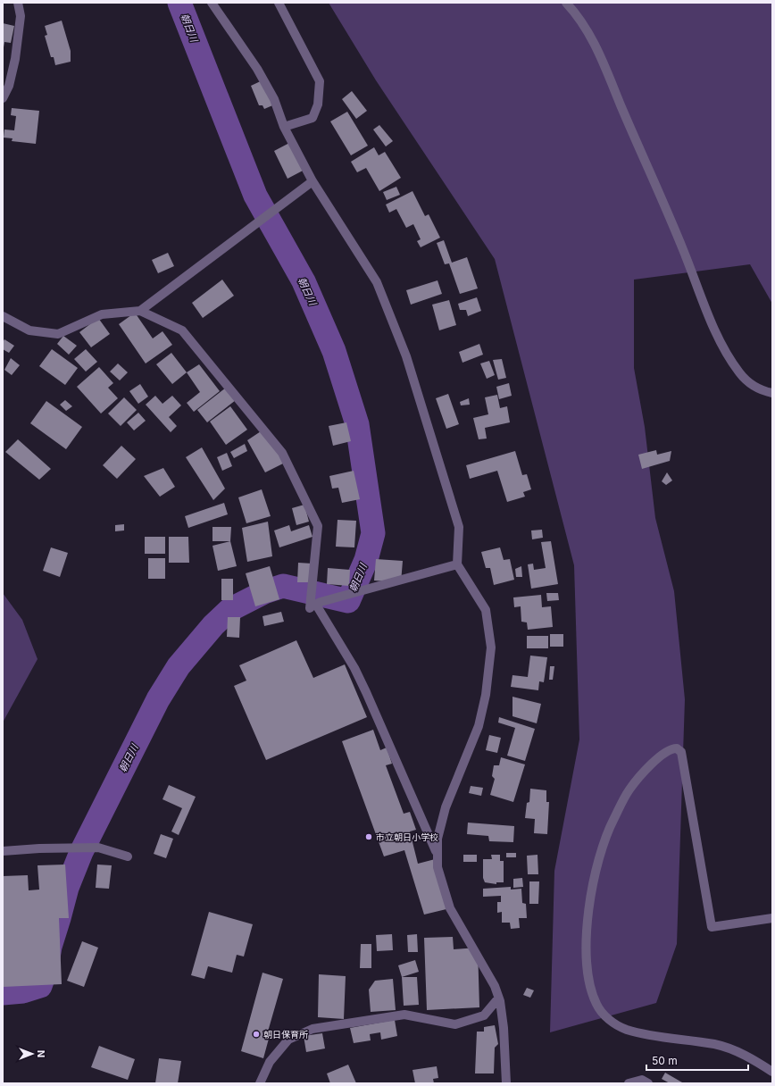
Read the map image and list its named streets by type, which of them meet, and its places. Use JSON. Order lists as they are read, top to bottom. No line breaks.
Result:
{"water":["朝日川"],"places":["市立朝日小学校","朝日保育所"],"scale_bar":"50 m","north":"right"}
